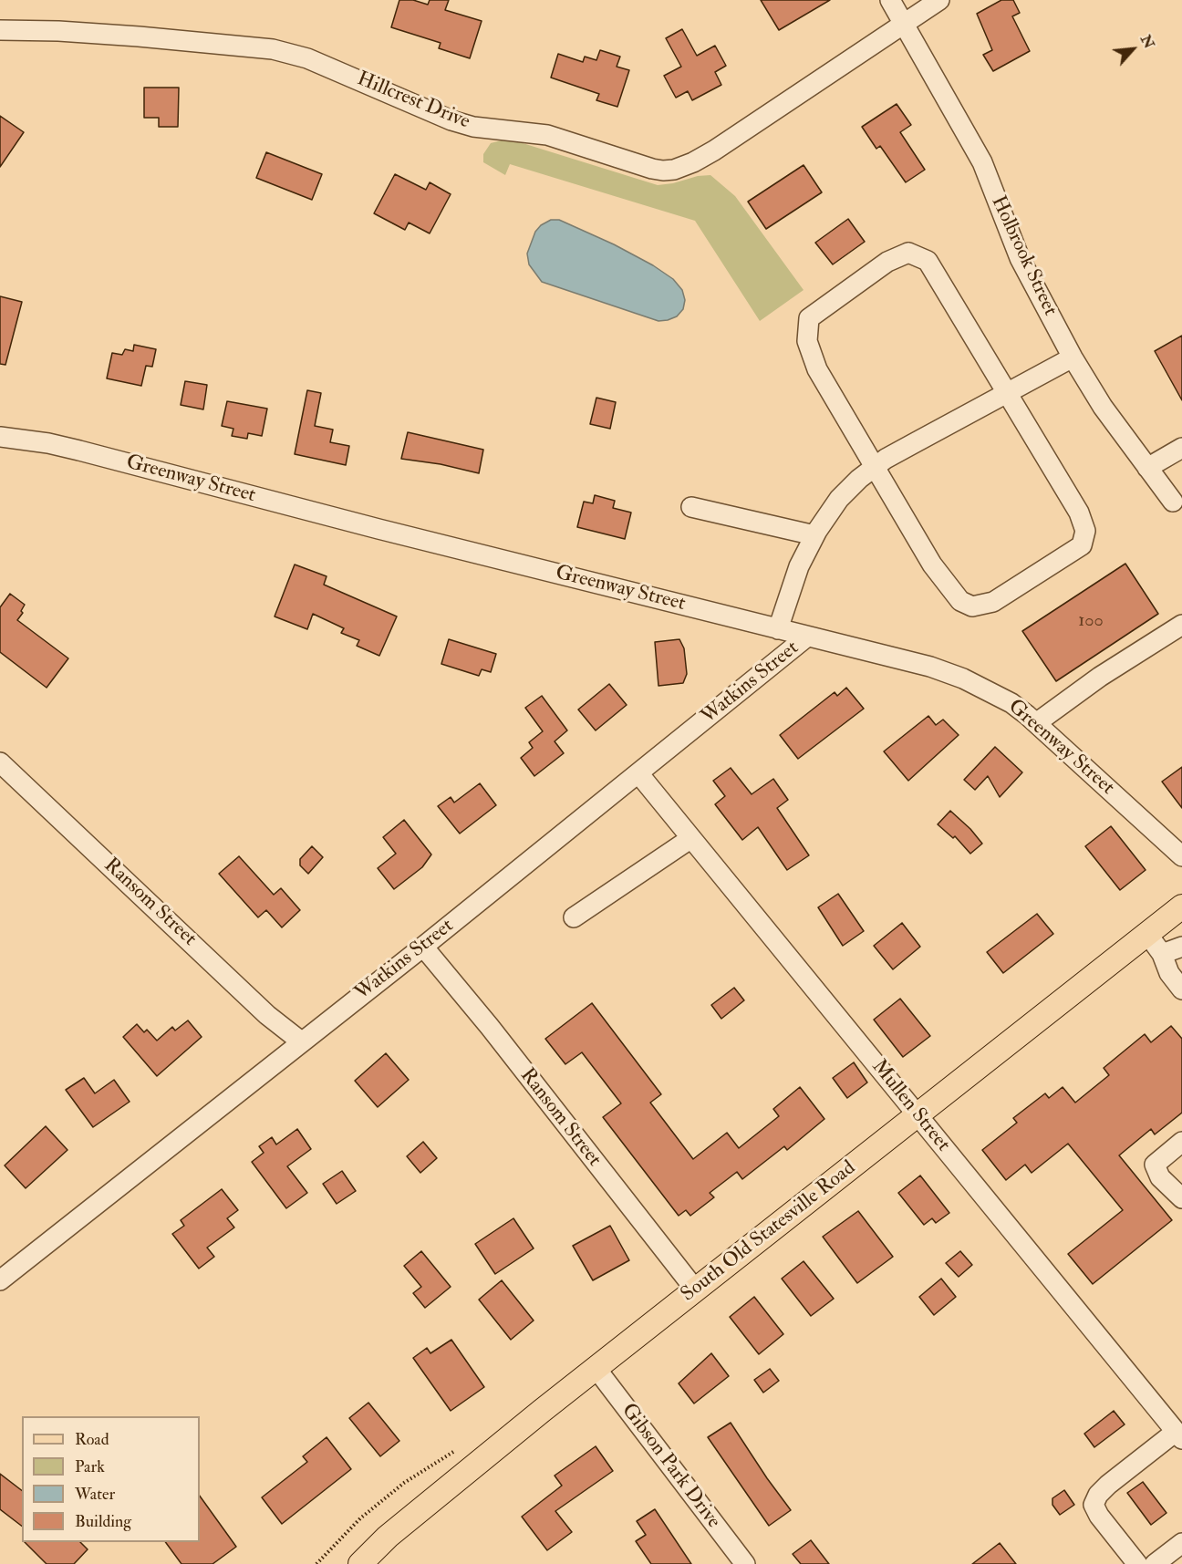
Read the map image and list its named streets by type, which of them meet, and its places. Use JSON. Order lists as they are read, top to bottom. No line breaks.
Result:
{"streets":{"main road":["South Old Statesville Road"],"street":["Hillcrest Drive","Holbrook Street","Greenway Street","Watkins Street","Ransom Street","Mullen Street","Gibson Park Drive"]},"crossings":[["Hillcrest Drive","Holbrook Street"],["Greenway Street","Watkins Street"],["Watkins Street","Ransom Street"],["Watkins Street","Mullen Street"],["Ransom Street","South Old Statesville Road"],["Mullen Street","South Old Statesville Road"],["South Old Statesville Road","Gibson Park Drive"]],"house_numbers":["100"],"legend":["Road","Park","Water","Building"],"north":"top right"}
